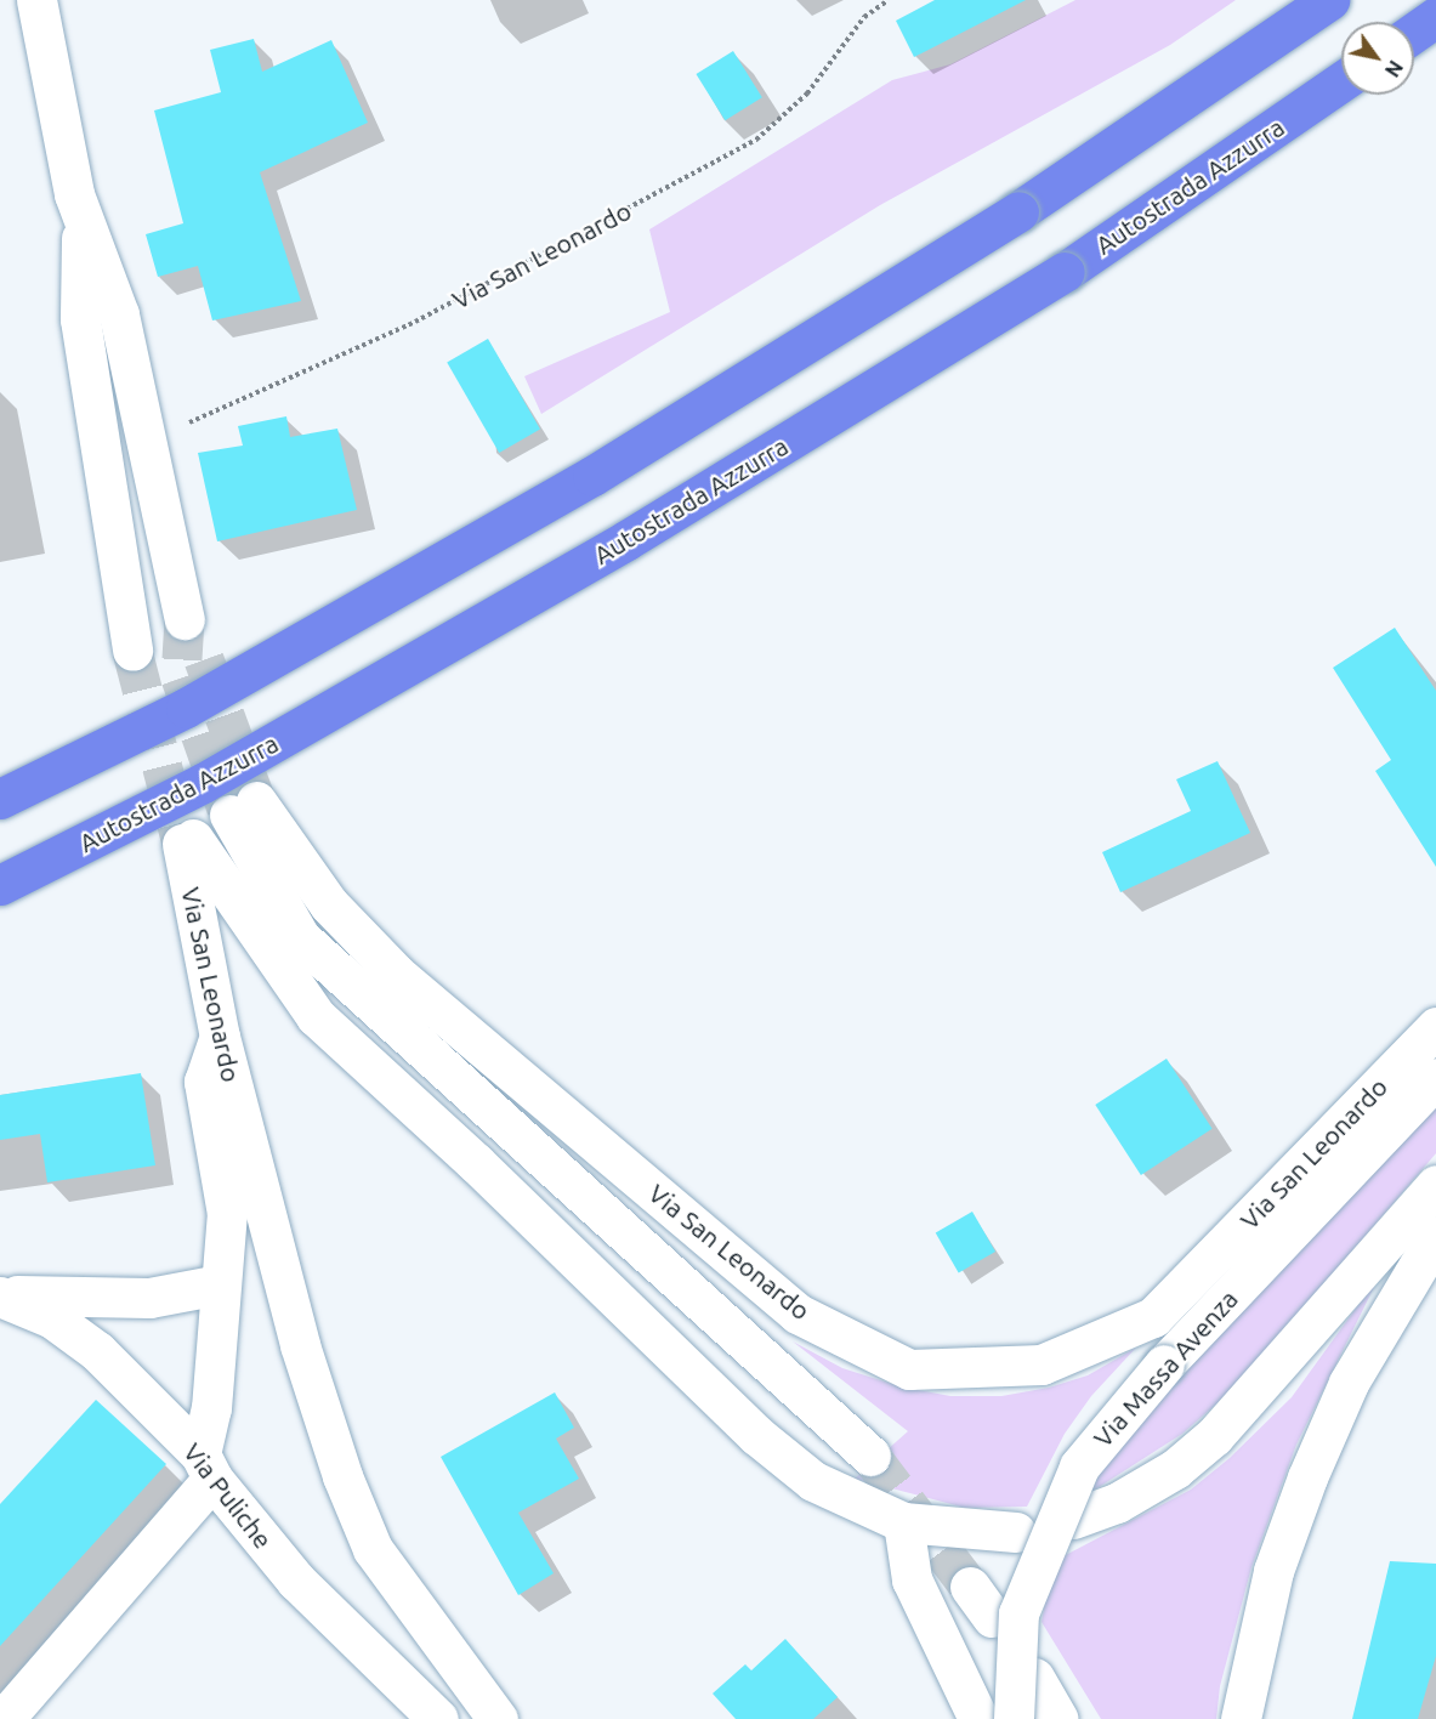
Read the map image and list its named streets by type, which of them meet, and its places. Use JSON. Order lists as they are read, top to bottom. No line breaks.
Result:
{"streets":{"highway":["Autostrada Azzurra"],"main road":["Via San Leonardo","Via Massa Avenza","Via Puliche"]},"north":"bottom right"}
